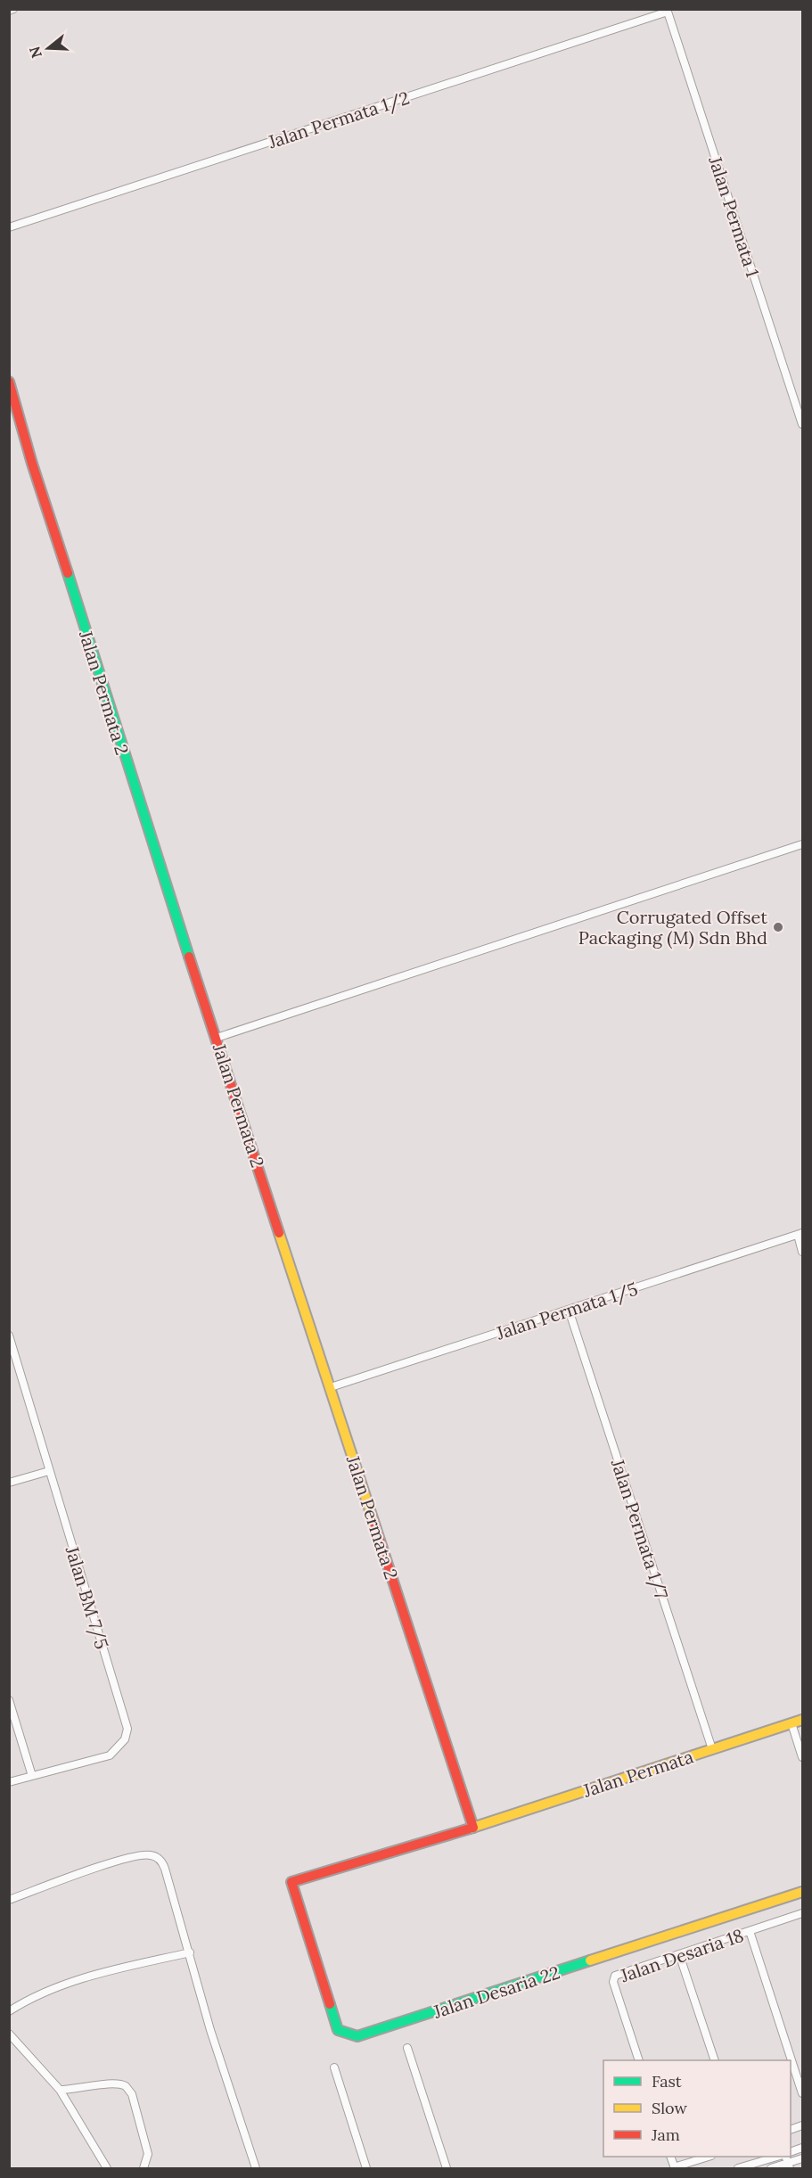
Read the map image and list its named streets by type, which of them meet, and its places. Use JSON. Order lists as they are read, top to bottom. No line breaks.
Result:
{"streets":{"street":["Jalan Permata 1/2","Jalan Permata 1","Jalan Permata 2","Jalan Permata 1/5","Jalan Permata 1/7","Jalan BM 7/5","Jalan Permata","Jalan Desaria 18","Jalan Desaria 22"]},"crossings":[["Jalan Permata 1/2","Jalan Permata 1"],["Jalan Permata 2","Jalan Permata 1/5"],["Jalan Permata 2","Jalan Permata"],["Jalan Permata 1/5","Jalan Permata 1/7"],["Jalan Permata 1/7","Jalan Permata"],["Jalan Permata","Jalan Desaria 22"]],"places":["Corrugated Offset Packaging (M) Sdn Bhd"],"legend":["Fast","Slow","Jam"],"north":"left"}
